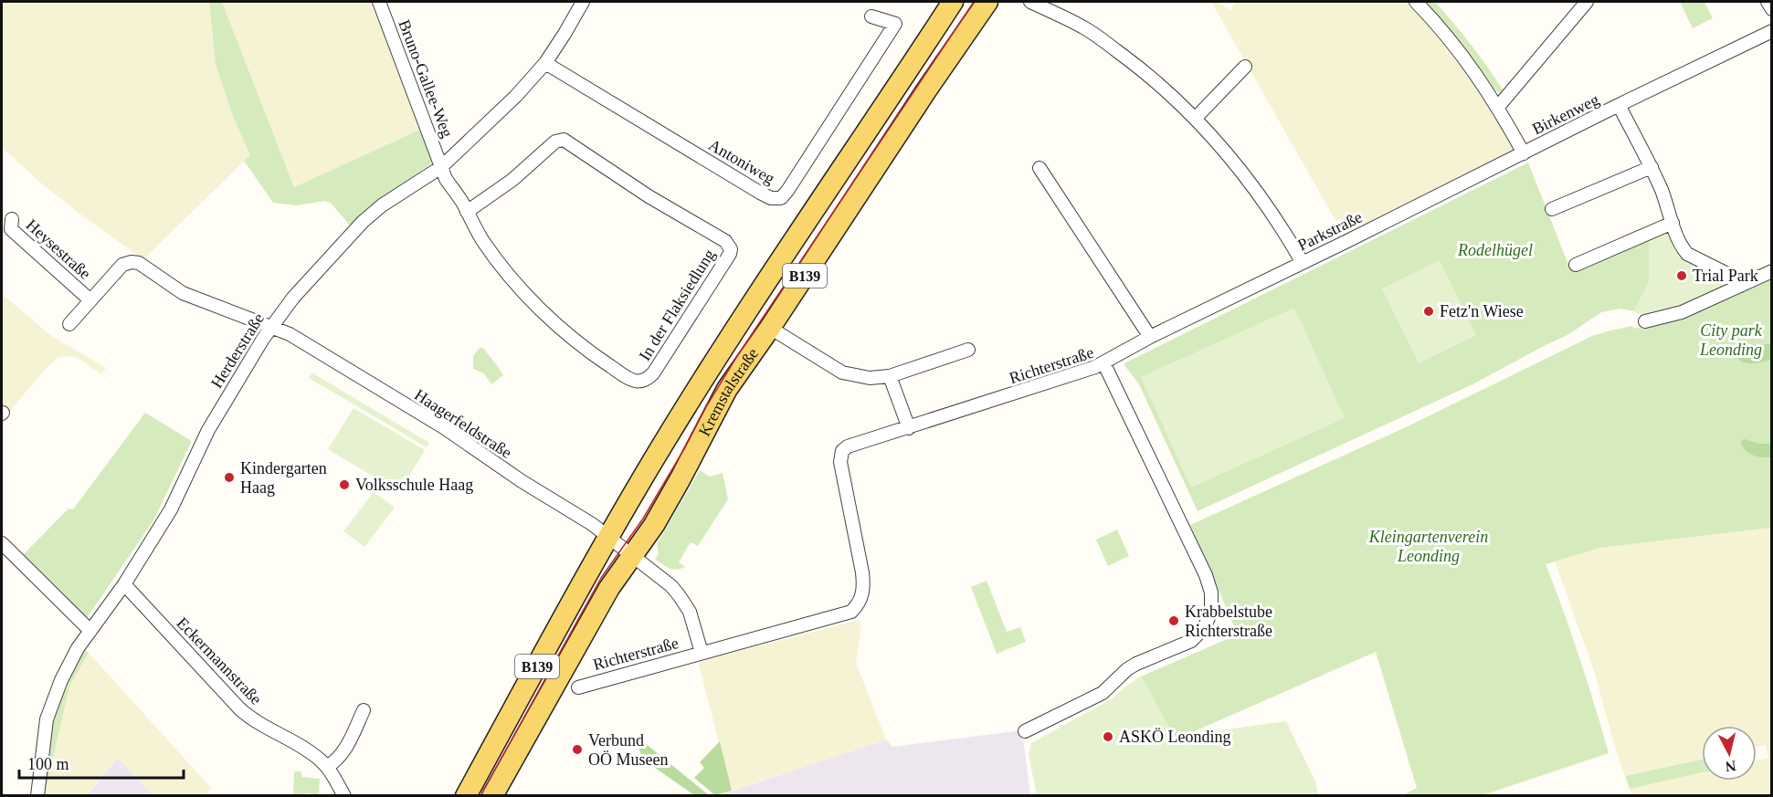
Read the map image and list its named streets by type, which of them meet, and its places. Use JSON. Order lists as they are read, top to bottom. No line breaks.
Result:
{"streets":{"main road":["B139","Kremstalstraße"],"street":["Bruno-Gallee-Weg","Birkenweg","Antoniweg","Parkstraße","Heysestraße","In der Flaksiedlung","Herderstraße","Richterstraße","Haagerfeldstraße","Eckermannstraße"]},"crossings":[["Bruno-Gallee-Weg","In der Flaksiedlung"],["Bruno-Gallee-Weg","Herderstraße"],["Birkenweg","Parkstraße"],["Antoniweg","Herderstraße"],["Parkstraße","Richterstraße"],["Heysestraße","Herderstraße"],["Heysestraße","Haagerfeldstraße"],["In der Flaksiedlung","Herderstraße"],["Herderstraße","Haagerfeldstraße"],["Herderstraße","Eckermannstraße"],["Richterstraße","Kremstalstraße"],["Richterstraße","Haagerfeldstraße"],["Kremstalstraße","Haagerfeldstraße"]],"parks":["Rodelhügel","City park Leonding","Kleingartenverein Leonding"],"places":["Trial Park","Fetz'n Wiese","Kindergarten Haag","Volksschule Haag","Krabbelstube Richterstraße","ASKÖ Leonding","Verbund OÖ Museen"],"scale_bar":"100 m","north":"bottom"}
